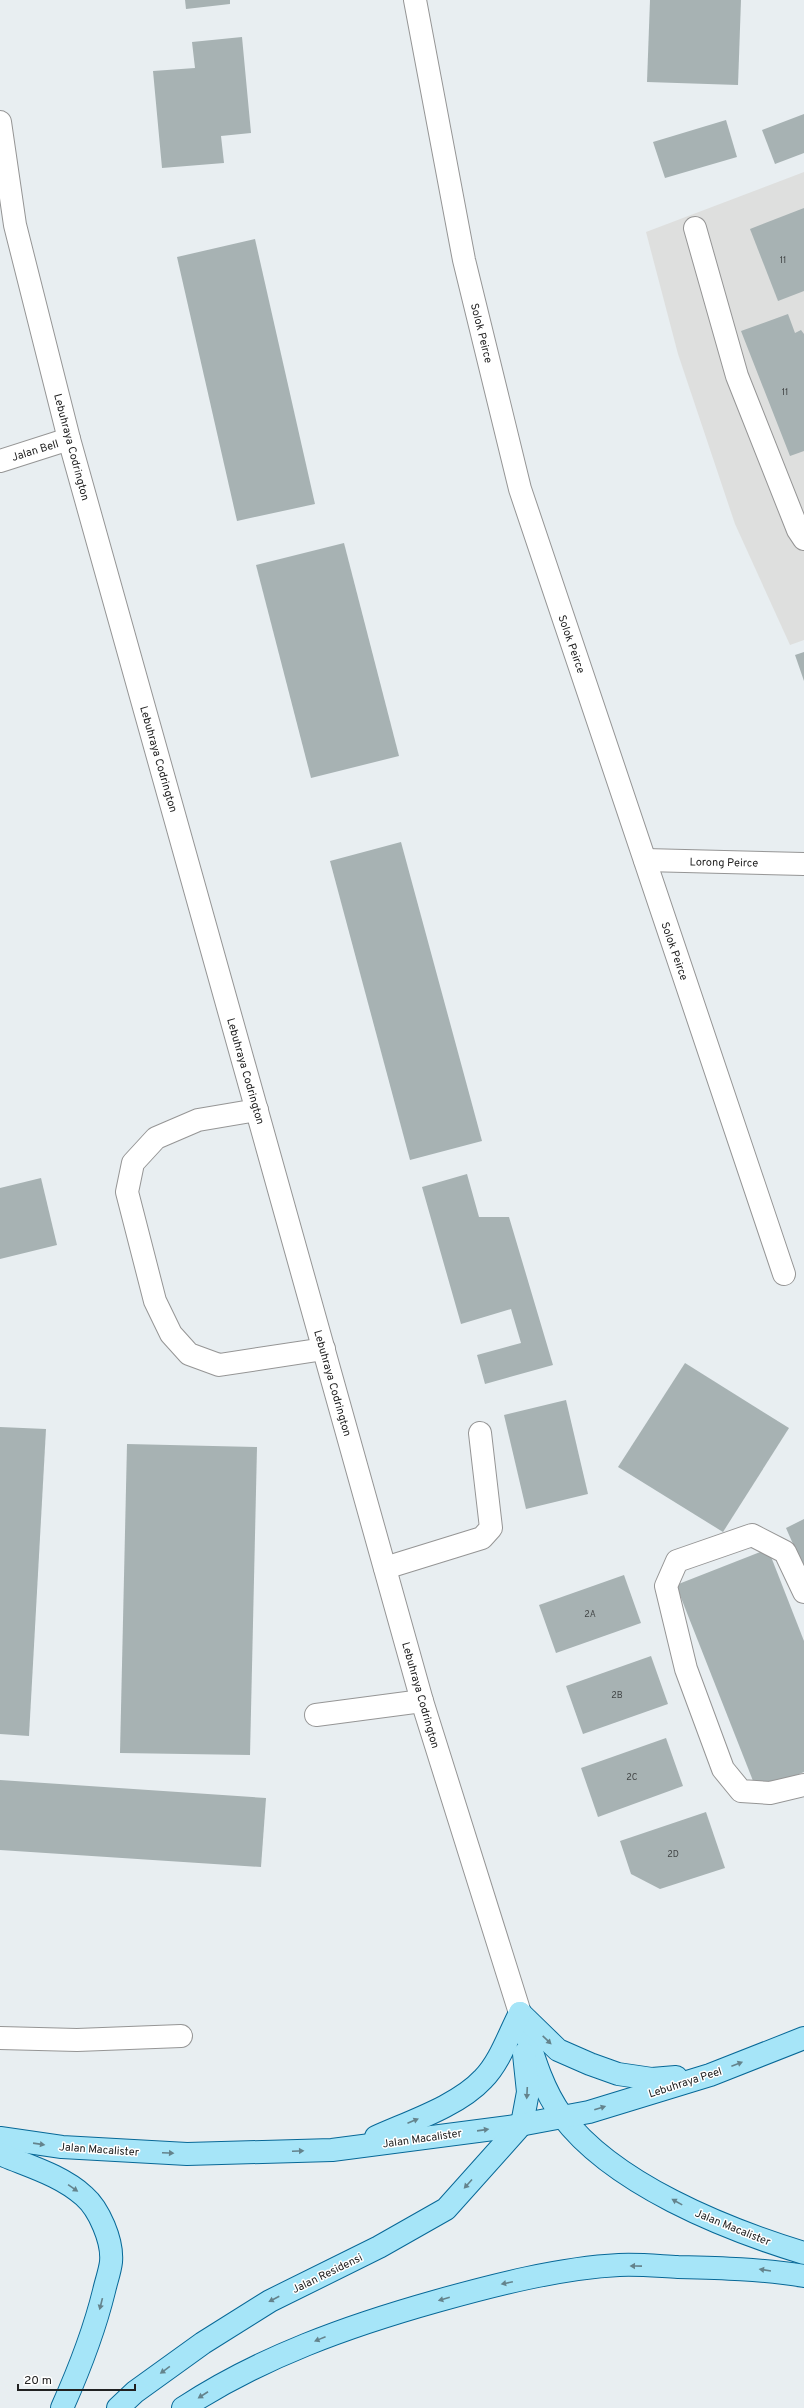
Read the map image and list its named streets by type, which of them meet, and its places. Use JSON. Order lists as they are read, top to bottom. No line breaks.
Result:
{"streets":{"main road":["Lebuhraya Codrington","Lebuhraya Peel","Jalan Macalister","Jalan Residensi"],"street":["Solok Peirce","Jalan Bell","Lorong Peirce"]},"crossings":[["Solok Peirce","Lorong Peirce"],["Lebuhraya Codrington","Jalan Bell"],["Lebuhraya Codrington","Lebuhraya Peel"],["Lebuhraya Codrington","Jalan Macalister"],["Lebuhraya Codrington","Jalan Residensi"],["Lebuhraya Peel","Jalan Macalister"],["Jalan Macalister","Jalan Residensi"]],"house_numbers":["11","11","2A","2B","2C","2D"],"scale_bar":"20 m"}
